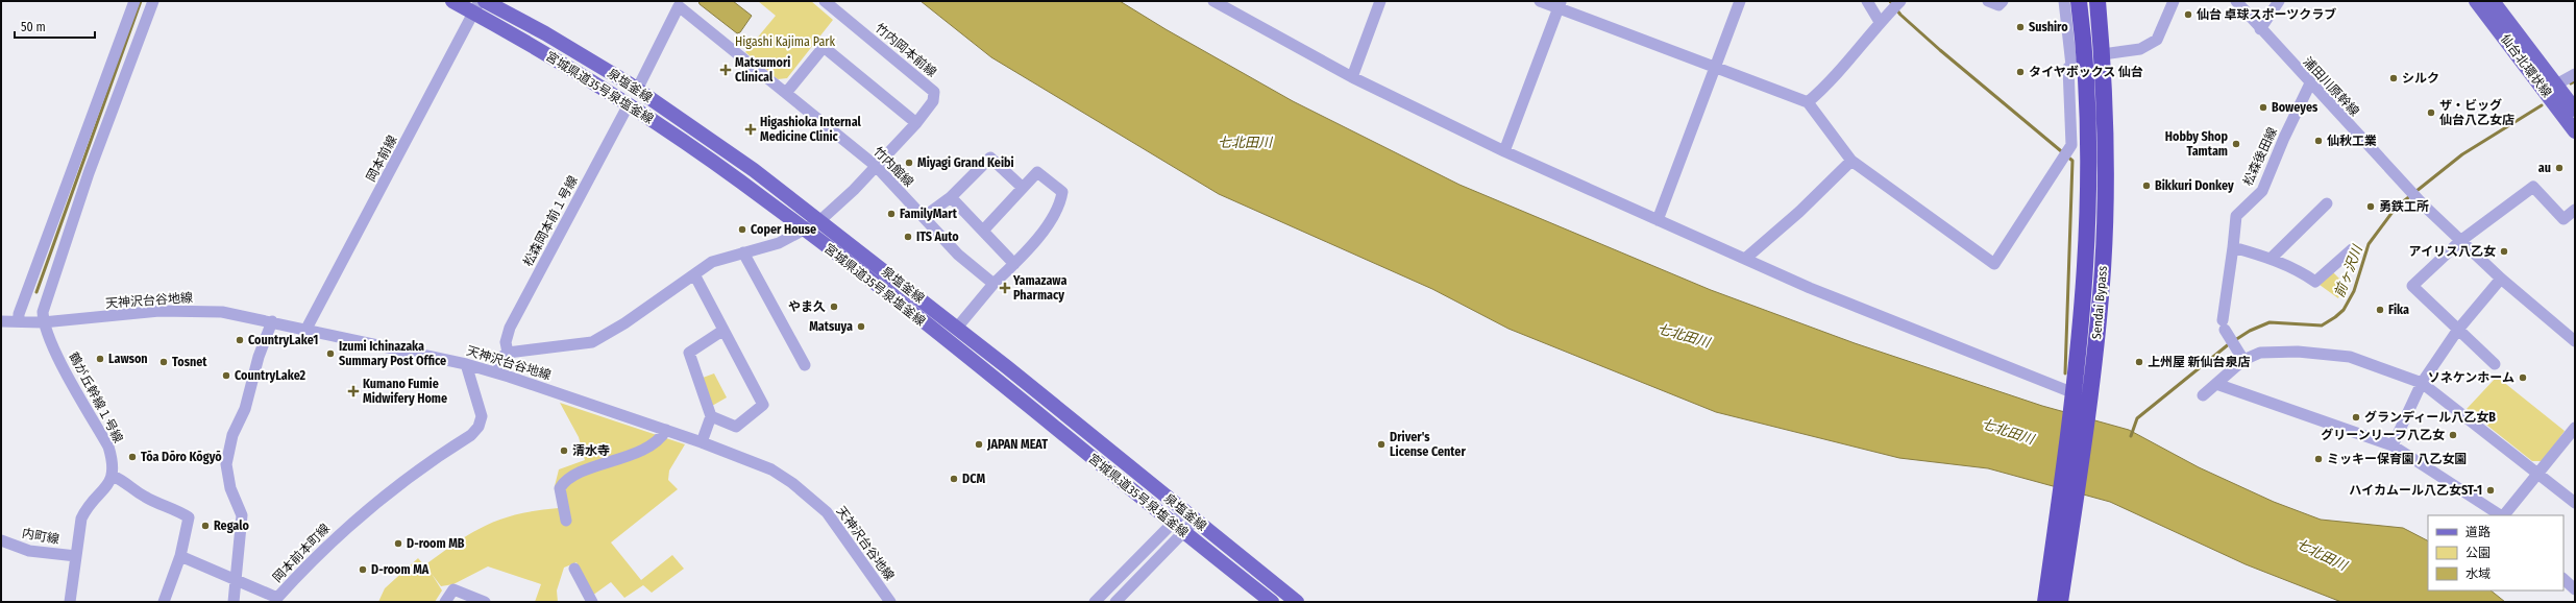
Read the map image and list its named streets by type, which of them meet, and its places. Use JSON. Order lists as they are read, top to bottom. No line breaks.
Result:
{"streets":{"highway":["Sendai Bypass"],"main road":["仙台北環状線","泉塩釜線","宮城県道35号泉塩釜線"],"street":["竹内岡本前線","浦田川原幹線","松森後田線","岡本前線","竹内館線","松森岡本前１号線","天神沢台谷地線","鶴が丘幹線１号線","内町線","岡本前本町線"]},"crossings":[["竹内岡本前線","泉塩釜線"],["竹内岡本前線","宮城県道35号泉塩釜線"],["竹内岡本前線","竹内館線"],["竹内岡本前線","松森岡本前１号線"],["泉塩釜線","竹内館線"],["浦田川原幹線","松森後田線"],["宮城県道35号泉塩釜線","岡本前線"],["宮城県道35号泉塩釜線","松森岡本前１号線"],["岡本前線","天神沢台谷地線"],["天神沢台谷地線","鶴が丘幹線１号線"],["天神沢台谷地線","岡本前本町線"]],"water":["七北田川","前ヶ沢川"],"parks":["Higashi Kajima Park"],"places":{"other":["仙台 卓球スポーツクラブ","Sushiro","タイヤボックス 仙台","シルク","Boweyes","ザ・ビッグ 仙台八乙女店","仙秋工業","Hobby Shop Tamtam","Miyagi Grand Keibi","au","Bikkuri Donkey","勇鉄工所","FamilyMart","Coper House","ITS Auto","アイリス八乙女","やま久","Fika","Matsuya","CountryLake1","Izumi Ichinazaka Summary Post Office","Lawson","Tosnet","上州屋 新仙台泉店","CountryLake2","ソネケンホーム","グランディール八乙女B","グリーンリーフ八乙女","JAPAN MEAT","Driver's License Center","清水寺","Tōa Dōro Kōgyō","ミッキー保育園 八乙女園","DCM","ハイカムール八乙女ST-1","Regalo","D-room MB","D-room MA"],"health":["Matsumori Clinical","Higashioka Internal Medicine Clinic","Yamazawa Pharmacy","Kumano Fumie Midwifery Home"]},"legend":["道路","公園","水域"],"scale_bar":"50 m"}
